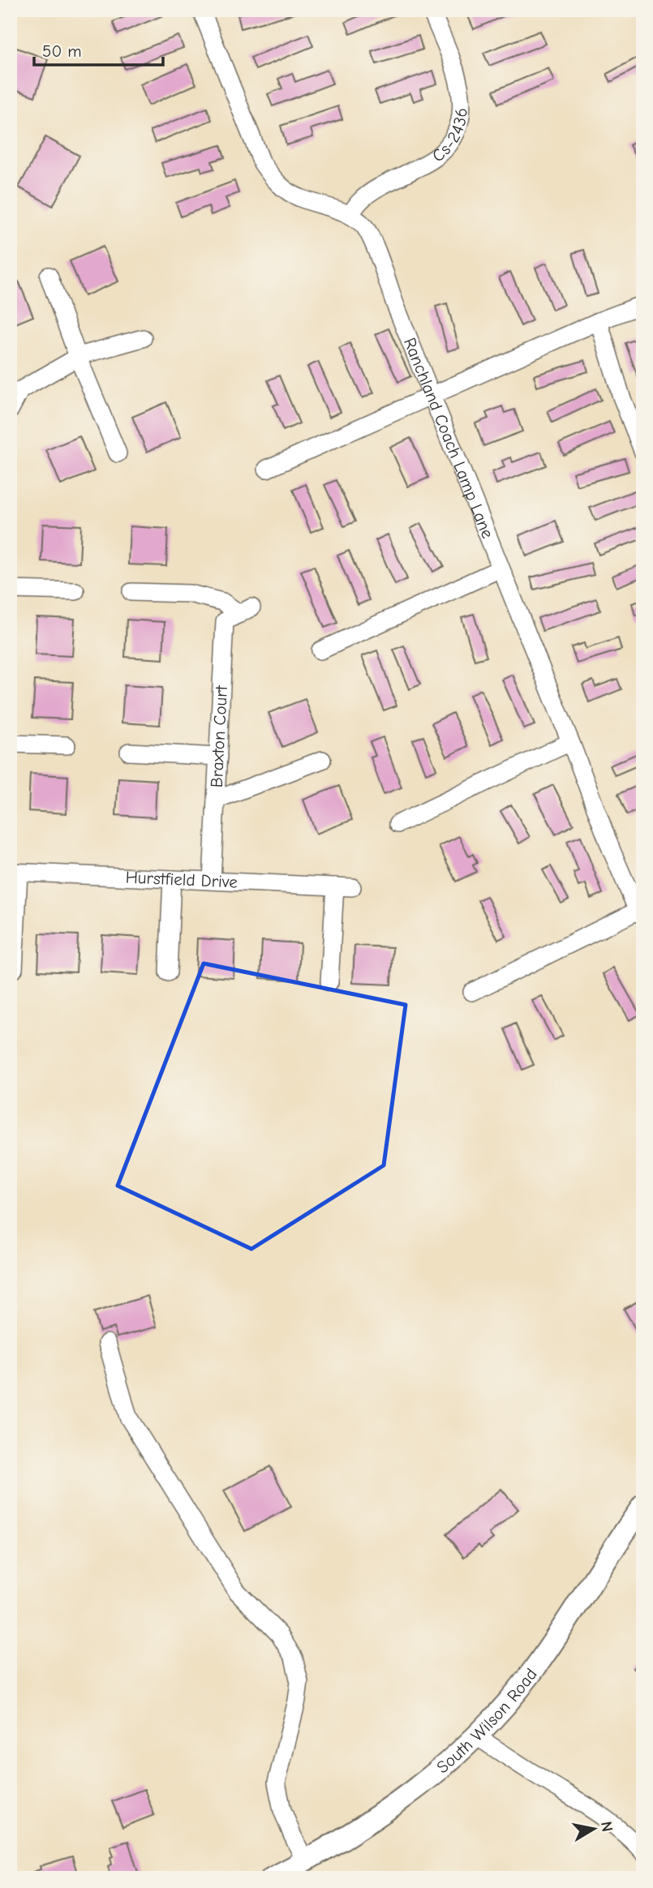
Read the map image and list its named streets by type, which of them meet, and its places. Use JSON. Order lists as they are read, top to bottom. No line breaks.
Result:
{"streets":{"main road":["South Wilson Road"],"street":["Cs-2436","Ranchland Coach Lamp Lane","Braxton Court","Hurstfield Drive"]},"crossings":[["Cs-2436","Ranchland Coach Lamp Lane"],["Braxton Court","Hurstfield Drive"]],"scale_bar":"50 m","north":"right"}
